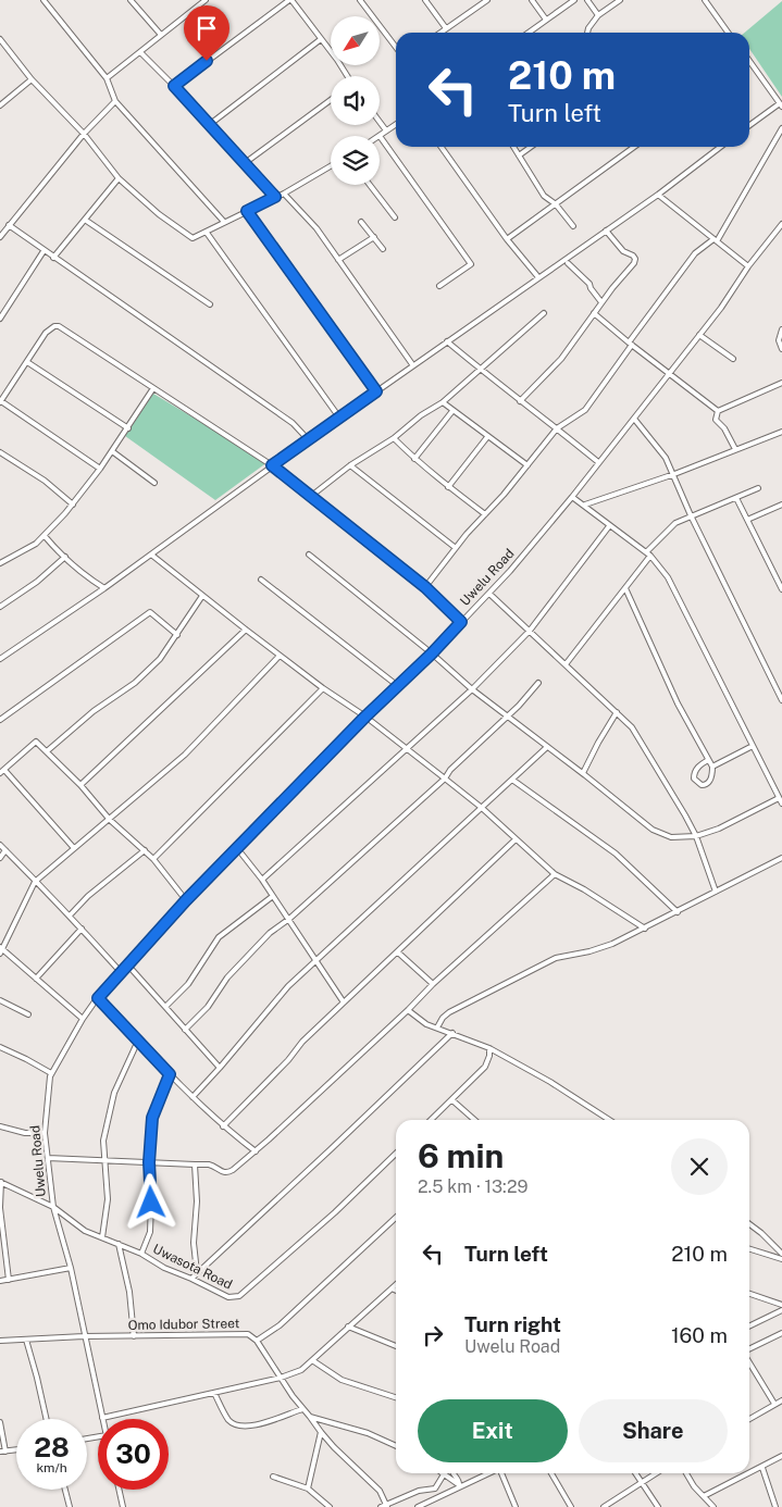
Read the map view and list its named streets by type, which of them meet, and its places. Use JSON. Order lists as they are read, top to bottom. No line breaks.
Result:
{"streets":{"street":["Uwelu Road","Uwasota Road","Omo Idubor Street"]},"crossings":[["Uwelu Road","Uwasota Road"],["Uwelu Road","Omo Idubor Street"]],"north":"bottom left","page":{"turn":["210 m","Turn left"],"heading":["6 min","2.5 km · 13:29"],"list":[{"name":"Turn left","value":"210 m"},{"name":"Turn right","note":"Uwelu Road","value":"160 m"}],"buttons":["Exit","Share"],"speed":"28 km/h","limit":"30"}}
